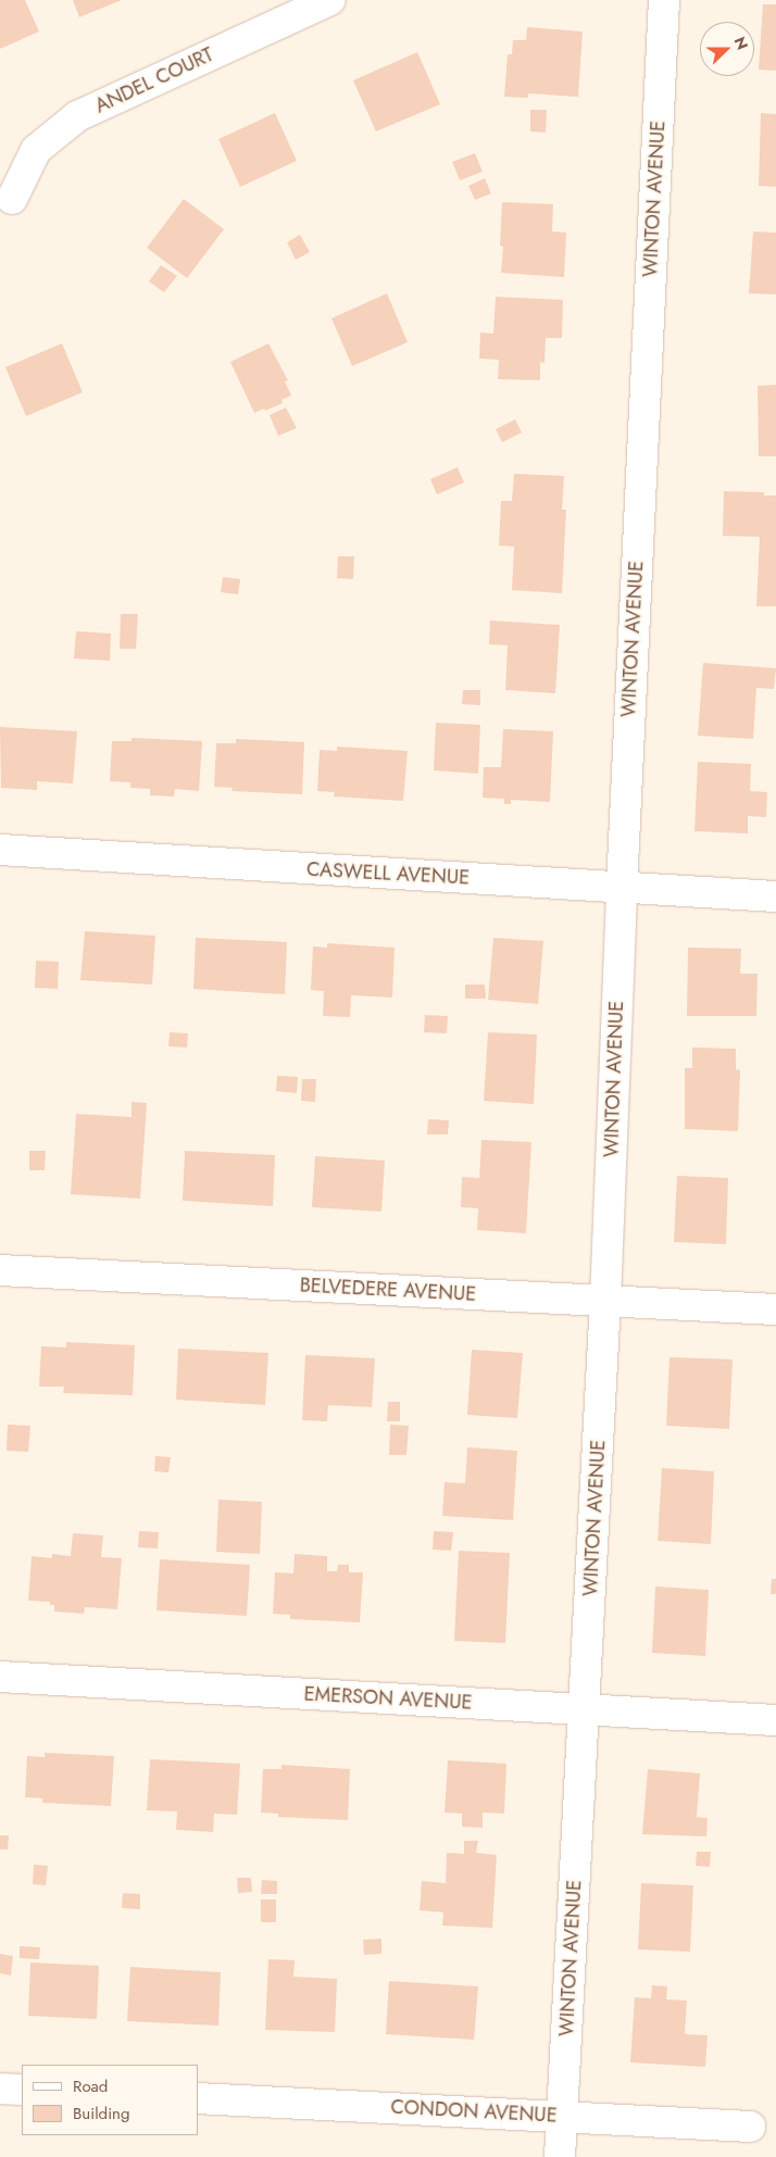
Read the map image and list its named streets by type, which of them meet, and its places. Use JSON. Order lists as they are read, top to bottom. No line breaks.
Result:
{"streets":{"street":["ANDEL COURT","WINTON AVENUE","CASWELL AVENUE","BELVEDERE AVENUE","EMERSON AVENUE","CONDON AVENUE"]},"crossings":[["WINTON AVENUE","CASWELL AVENUE"],["WINTON AVENUE","BELVEDERE AVENUE"],["WINTON AVENUE","EMERSON AVENUE"],["WINTON AVENUE","CONDON AVENUE"]],"legend":["Road","Building"],"north":"right"}
